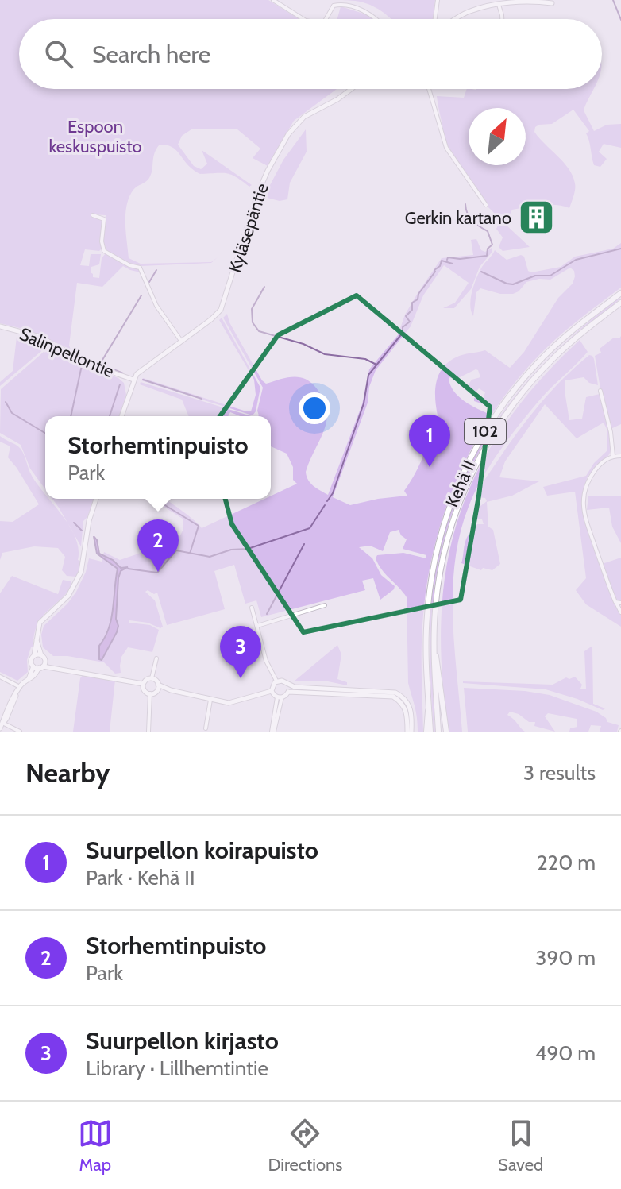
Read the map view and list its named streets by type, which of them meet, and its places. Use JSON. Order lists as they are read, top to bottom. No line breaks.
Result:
{"streets":{"highway":["102","Kehä II"],"main road":["Kyläsepäntie","Salinpellontie"]},"crossings":[["Kyläsepäntie","Salinpellontie"]],"parks":["Espoon keskuspuisto"],"places":{"building":["Gerkin kartano"]},"north":"top right","page":{"search":"Search here","pins":["1","2","3"],"popup":["Storhemtinpuisto","Park"],"heading":["Nearby","3 results"],"list":[{"mark":"1","name":"Suurpellon koirapuisto","note":"Park · Kehä II","value":"220 m"},{"mark":"2","name":"Storhemtinpuisto","note":"Park","value":"390 m"},{"mark":"3","name":"Suurpellon kirjasto","note":"Library · Lillhemtintie","value":"490 m"}],"nav":["Map","Directions","Saved"]}}
